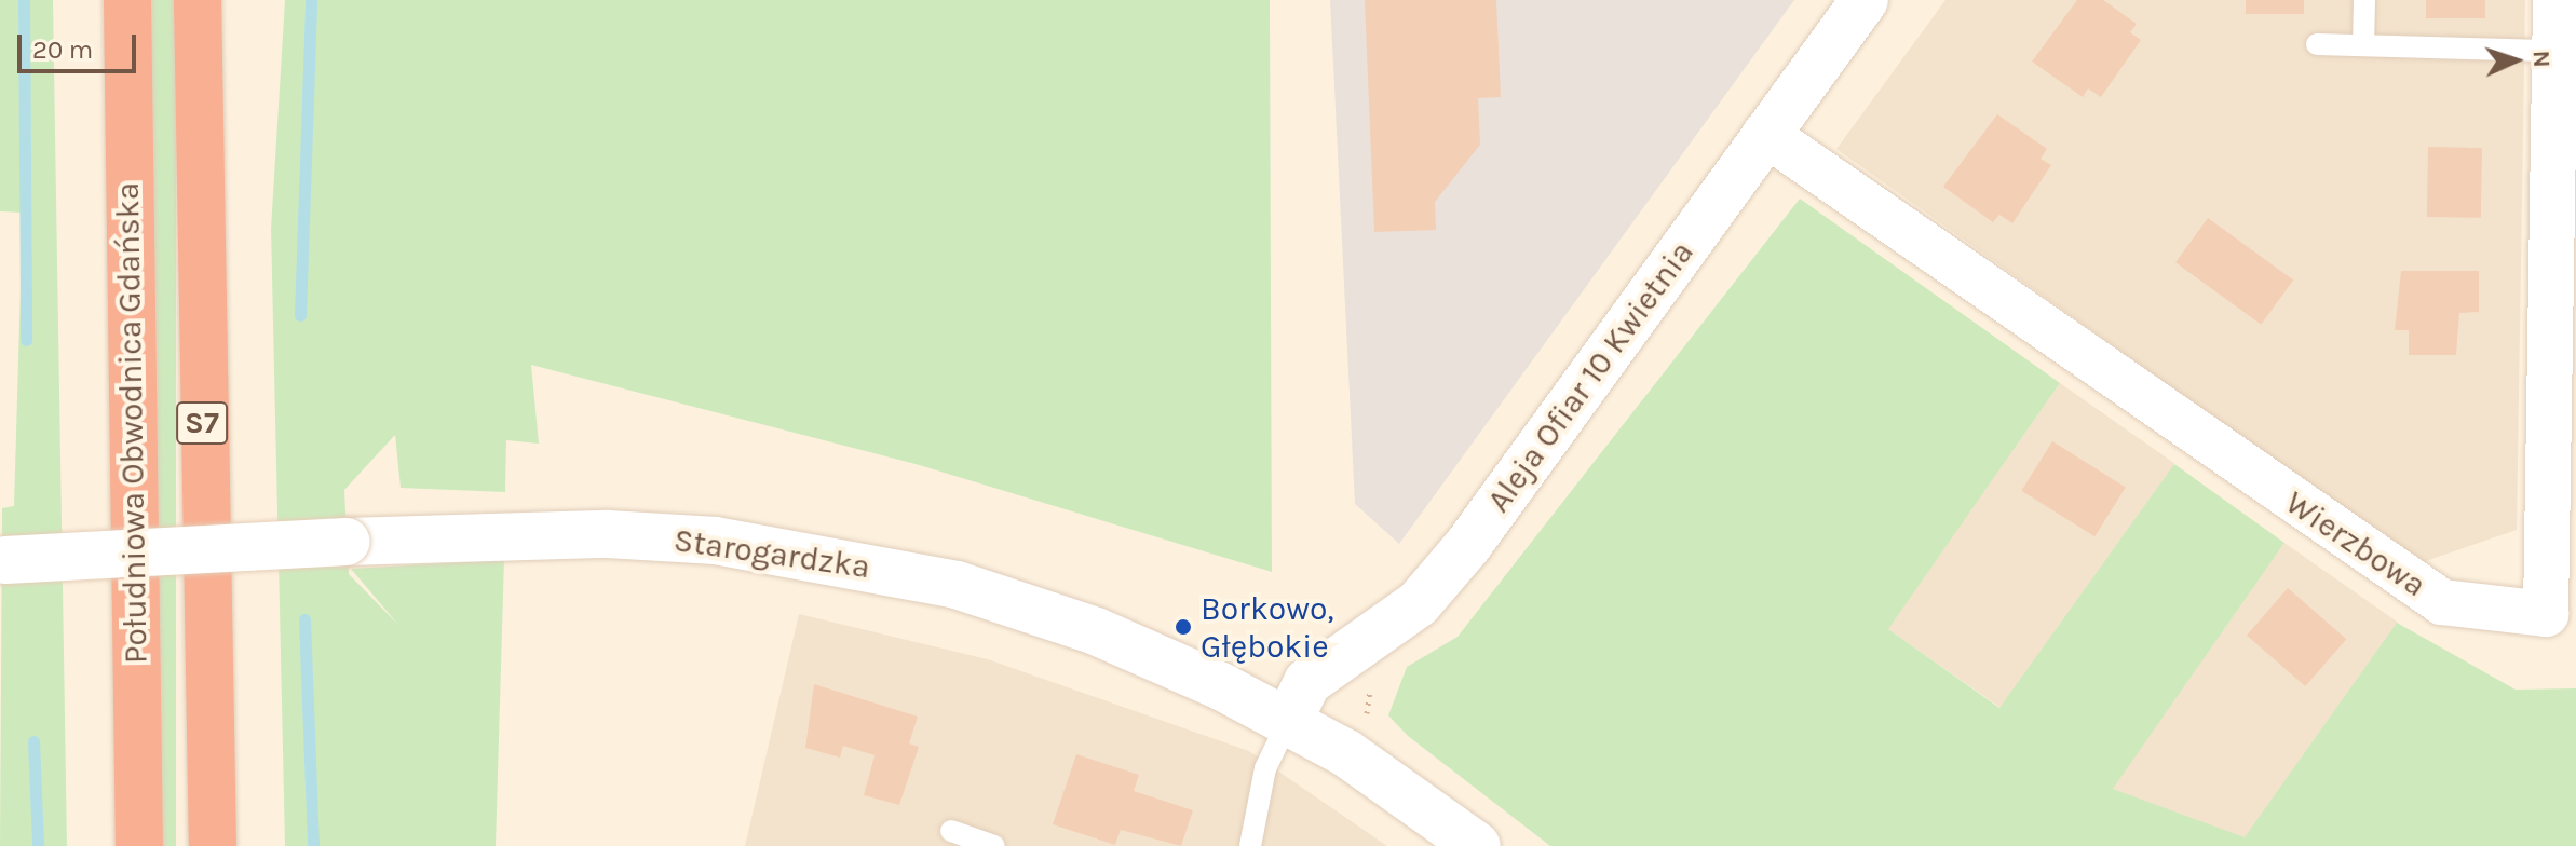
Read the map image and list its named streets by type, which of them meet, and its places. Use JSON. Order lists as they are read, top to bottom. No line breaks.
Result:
{"streets":{"highway":["Południowa Obwodnica Gdańska","S7"],"main road":["Aleja Ofiar 10 Kwietnia","Starogardzka"],"street":["Wierzbowa"]},"crossings":[["Aleja Ofiar 10 Kwietnia","Wierzbowa"],["Aleja Ofiar 10 Kwietnia","Starogardzka"]],"places":["Borkowo, Głębokie"],"scale_bar":"20 m","north":"right"}
